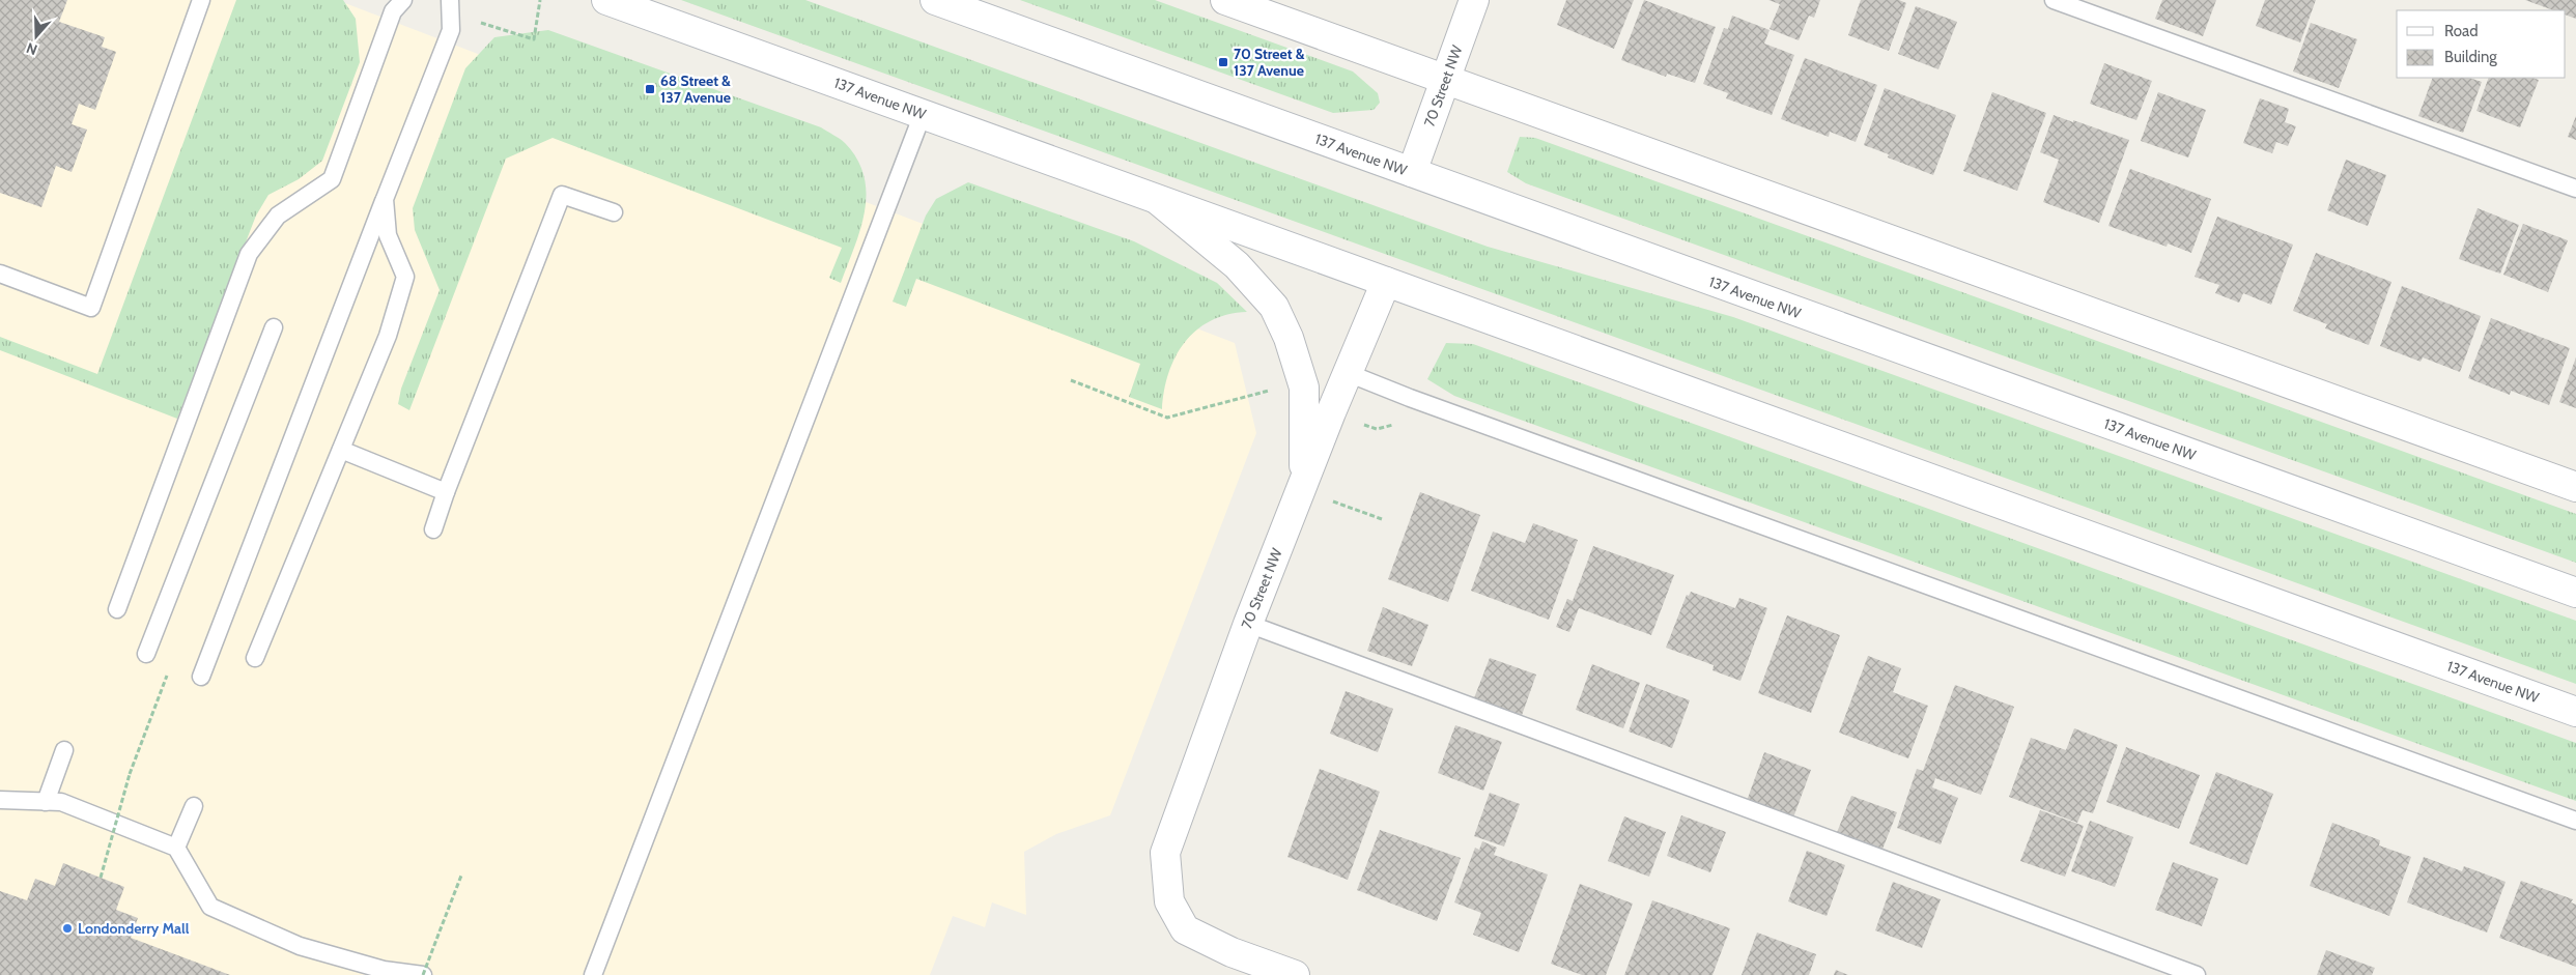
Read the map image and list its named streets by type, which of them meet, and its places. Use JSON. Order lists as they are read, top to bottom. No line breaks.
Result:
{"streets":{"main road":["70 Street NW","137 Avenue NW"]},"crossings":[["70 Street NW","137 Avenue NW"]],"places":{"transit":["70 Street & 137 Avenue","68 Street & 137 Avenue"],"other":["Londonderry Mall"]},"legend":["Road","Building"],"north":"bottom"}
